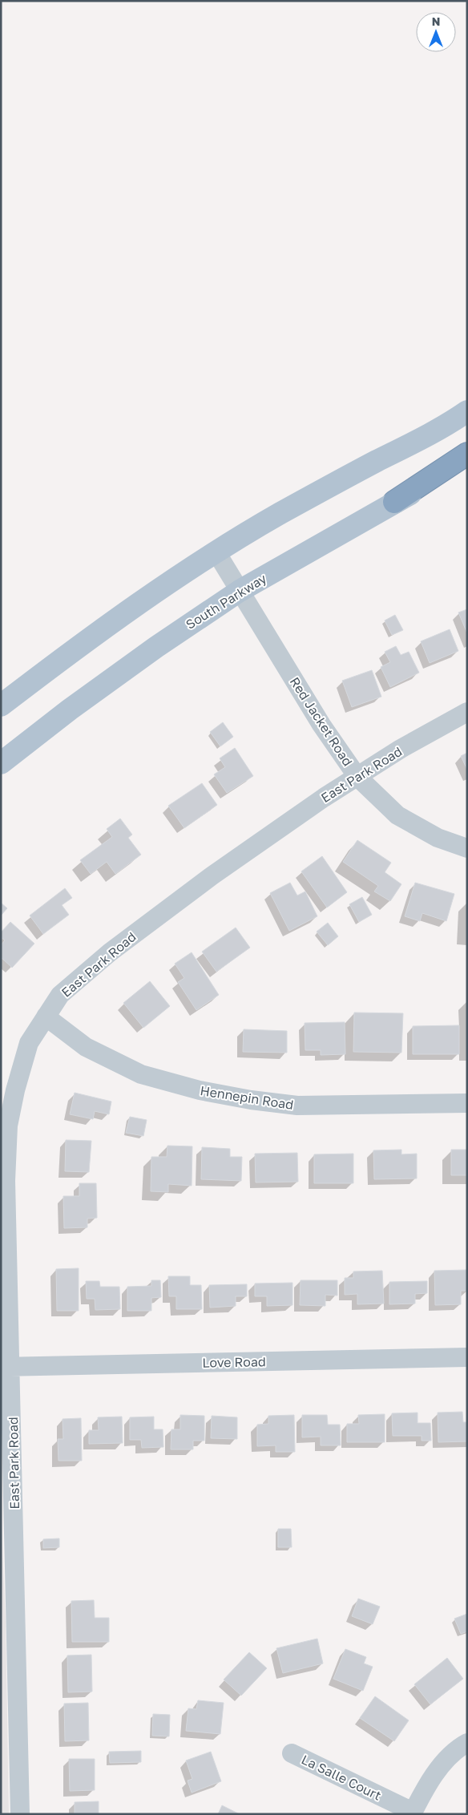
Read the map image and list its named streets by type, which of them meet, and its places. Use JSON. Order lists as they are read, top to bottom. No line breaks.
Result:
{"streets":{"main road":["South Parkway"],"street":["Red Jacket Road","East Park Road","Hennepin Road","Love Road","La Salle Court"]},"crossings":[["South Parkway","Red Jacket Road"],["Red Jacket Road","East Park Road"],["East Park Road","Hennepin Road"],["East Park Road","Love Road"]],"north":"top"}
